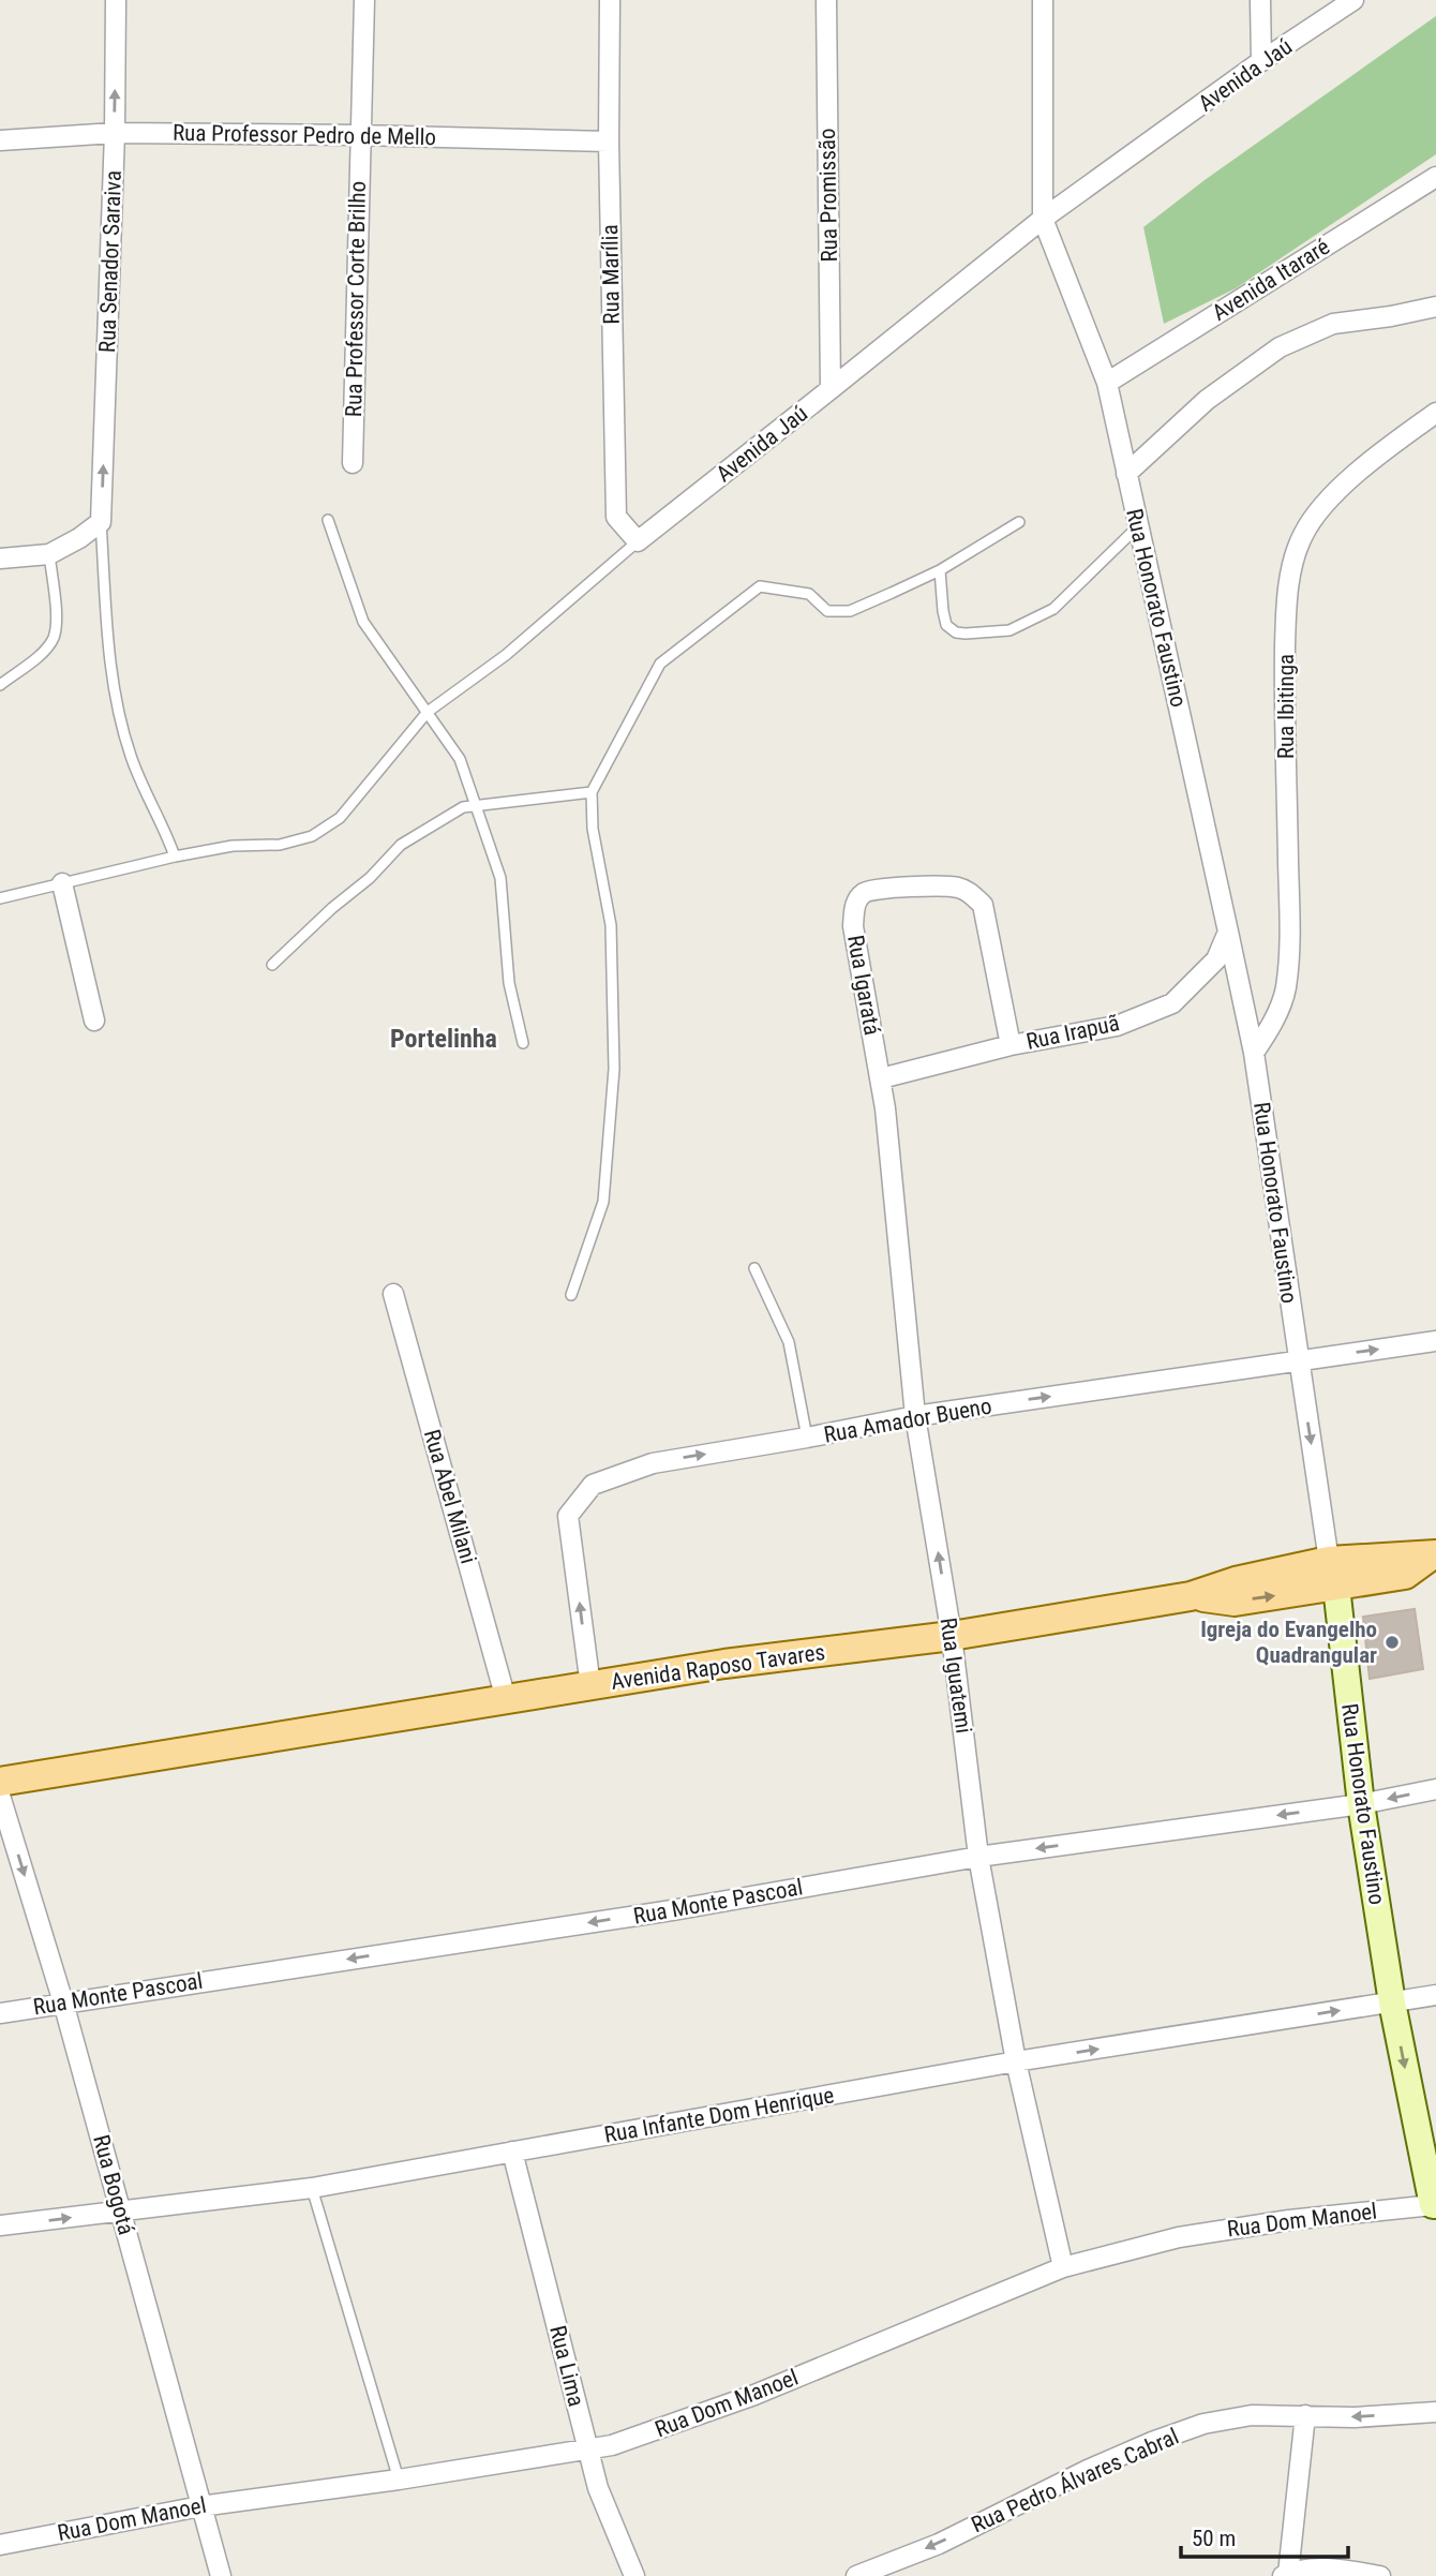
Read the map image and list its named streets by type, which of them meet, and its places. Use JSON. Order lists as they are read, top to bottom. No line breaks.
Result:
{"streets":{"main road":["Avenida Raposo Tavares"],"street":["Avenida Jaú","Rua Professor Pedro de Mello","Rua Promissão","Rua Senador Saraiva","Rua Marília","Avenida Itararé","Rua Professor Corte Brilho","Rua Honorato Faustino","Rua Ibitinga","Rua Igaratá","Rua Irapuã","Rua Amador Bueno","Rua Abel Milani","Rua Iguatemi","Rua Monte Pascoal","Rua Infante Dom Henrique","Rua Bogotá","Rua Dom Manoel","Rua Lima","Rua Pedro Álvares Cabral"]},"crossings":[["Avenida Jaú","Rua Promissão"],["Avenida Jaú","Rua Senador Saraiva"],["Avenida Jaú","Rua Marília"],["Avenida Jaú","Rua Honorato Faustino"],["Rua Professor Pedro de Mello","Rua Senador Saraiva"],["Rua Professor Pedro de Mello","Rua Marília"],["Rua Professor Pedro de Mello","Rua Professor Corte Brilho"],["Avenida Itararé","Rua Honorato Faustino"],["Rua Honorato Faustino","Rua Ibitinga"],["Rua Honorato Faustino","Rua Irapuã"],["Rua Honorato Faustino","Rua Amador Bueno"],["Rua Honorato Faustino","Avenida Raposo Tavares"],["Rua Honorato Faustino","Rua Monte Pascoal"],["Rua Honorato Faustino","Rua Infante Dom Henrique"],["Rua Honorato Faustino","Rua Dom Manoel"],["Rua Igaratá","Rua Irapuã"],["Rua Igaratá","Rua Iguatemi"],["Rua Irapuã","Rua Iguatemi"],["Rua Amador Bueno","Avenida Raposo Tavares"],["Rua Amador Bueno","Rua Iguatemi"],["Rua Abel Milani","Avenida Raposo Tavares"],["Avenida Raposo Tavares","Rua Iguatemi"],["Rua Iguatemi","Rua Monte Pascoal"],["Rua Iguatemi","Rua Infante Dom Henrique"],["Rua Iguatemi","Rua Dom Manoel"],["Rua Monte Pascoal","Rua Bogotá"],["Rua Infante Dom Henrique","Rua Bogotá"],["Rua Infante Dom Henrique","Rua Lima"],["Rua Bogotá","Rua Dom Manoel"],["Rua Dom Manoel","Rua Lima"]],"one_way":["Rua Senador Saraiva","Rua Amador Bueno","Rua Monte Pascoal","Rua Pedro Álvares Cabral"],"districts":["Portelinha"],"places":["Igreja do Evangelho Quadrangular"],"scale_bar":"50 m"}
